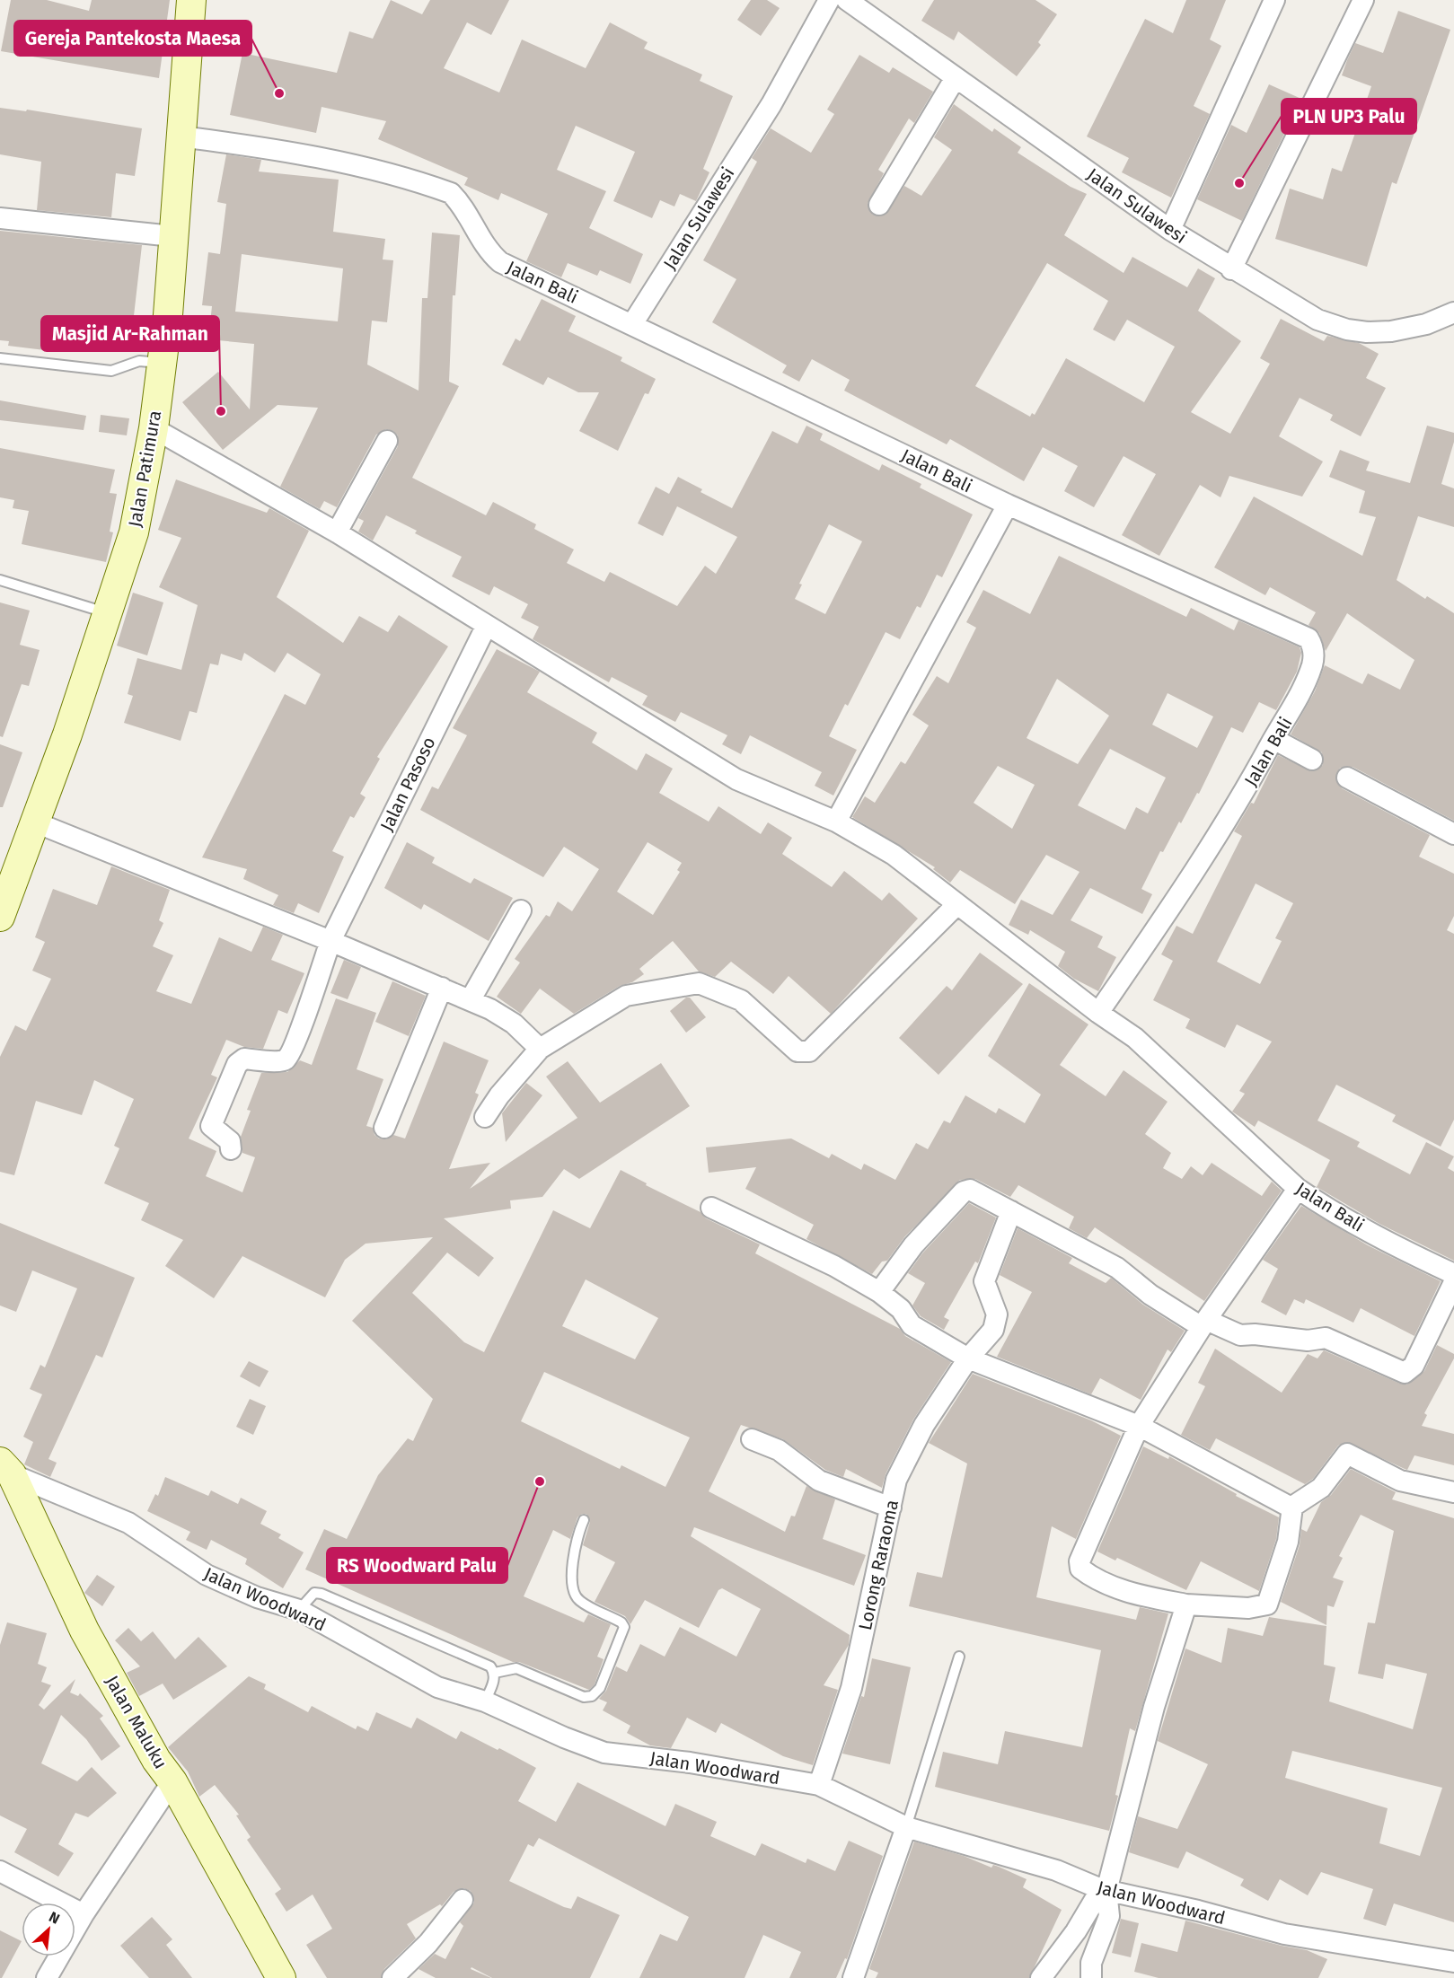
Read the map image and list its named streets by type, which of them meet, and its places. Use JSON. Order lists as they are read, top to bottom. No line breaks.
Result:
{"streets":{"main road":["Jalan Patimura","Jalan Maluku"],"street":["Jalan Sulawesi","Jalan Bali","Jalan Pasoso","Lorong Raraoma","Jalan Woodward"]},"crossings":[["Jalan Sulawesi","Jalan Bali"],["Jalan Bali","Jalan Patimura"],["Jalan Bali","Jalan Pasoso"],["Lorong Raraoma","Jalan Woodward"],["Jalan Woodward","Jalan Maluku"]],"places":["Gereja Pantekosta Maesa","PLN UP3 Palu","Masjid Ar-Rahman","RS Woodward Palu"],"north":"top right"}
